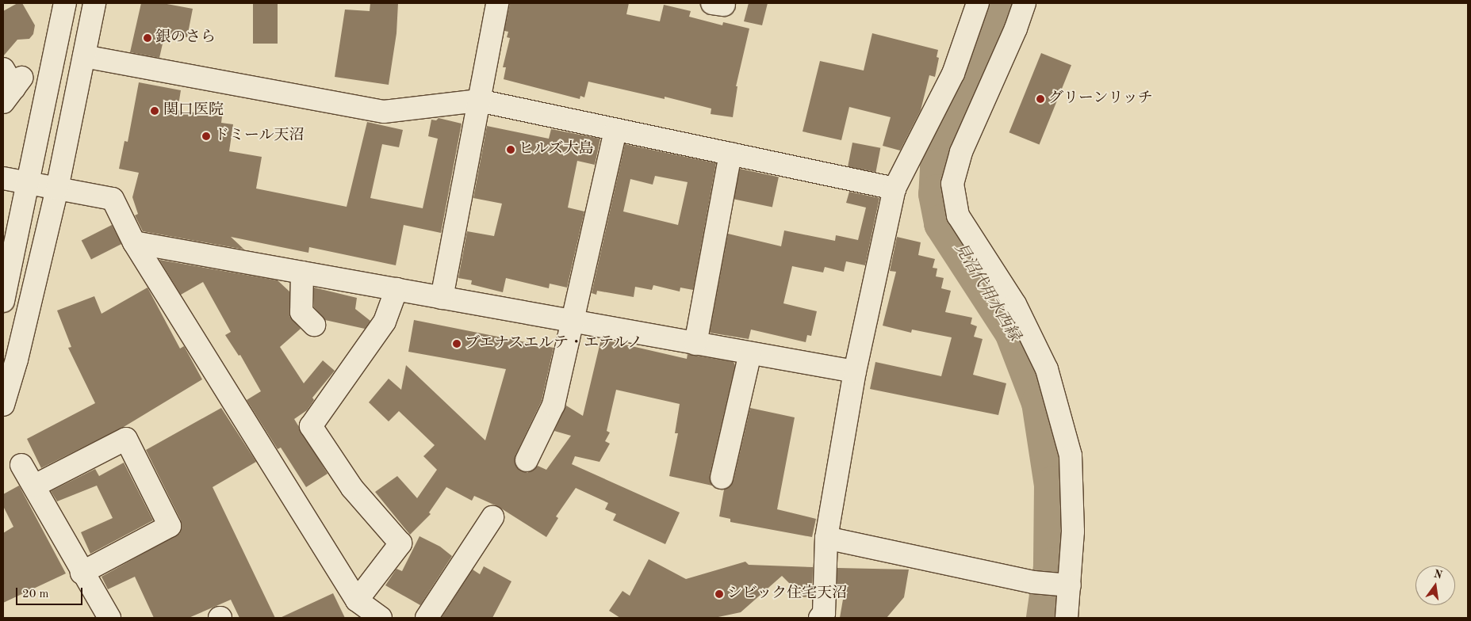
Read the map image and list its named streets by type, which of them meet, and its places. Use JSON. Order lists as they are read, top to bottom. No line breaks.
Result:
{"water":["見沼代用水西縁"],"places":["銀のさら","グリーンリッチ","関口医院","ドミール天沼","ヒルズ大島","ブエナスエルテ・エテルノ","シビック住宅天沼"],"scale_bar":"20 m","north":"top"}
